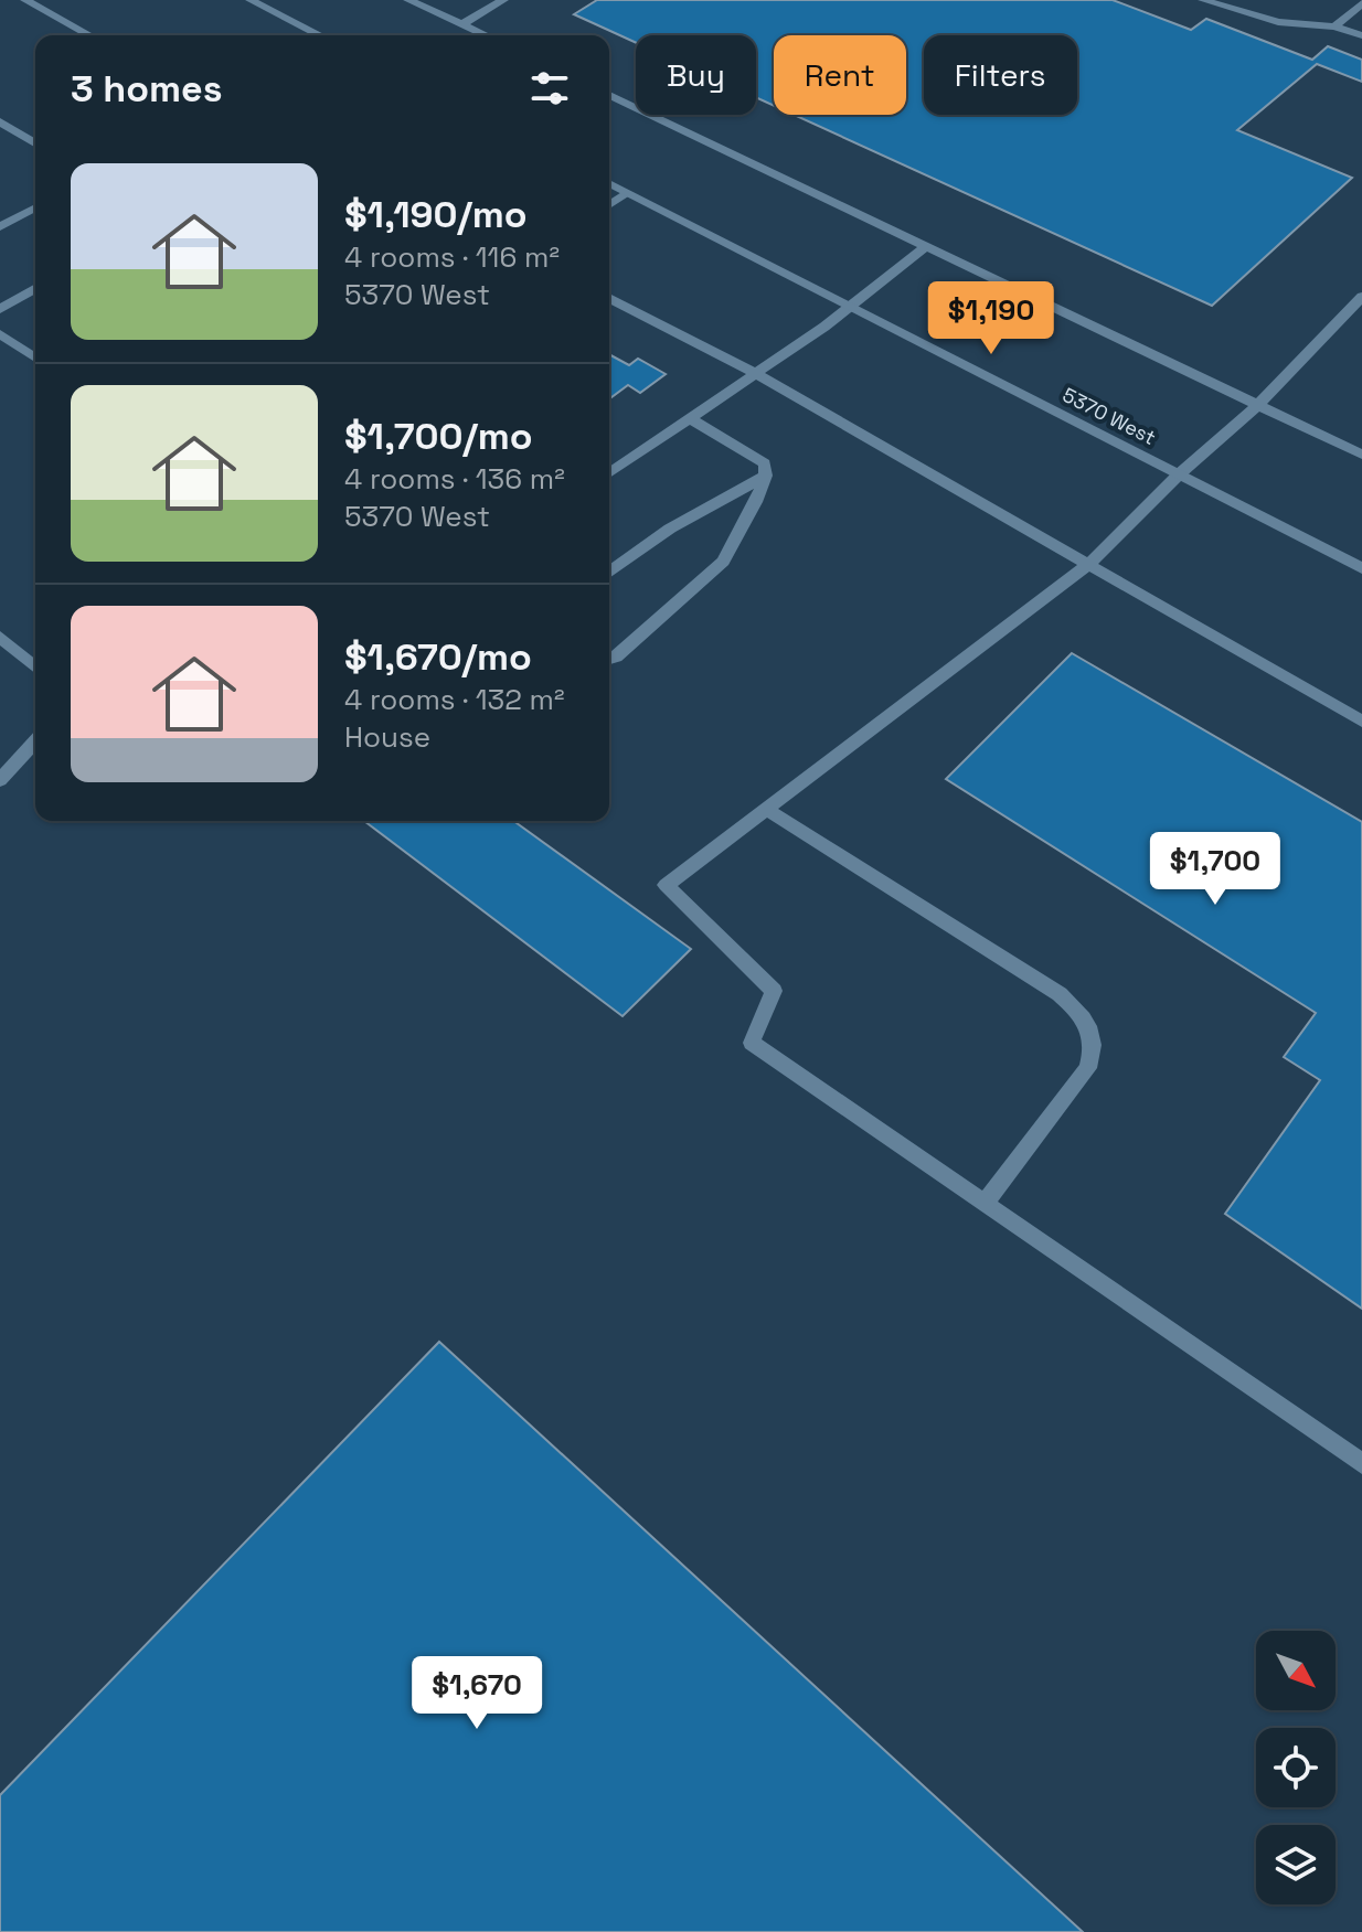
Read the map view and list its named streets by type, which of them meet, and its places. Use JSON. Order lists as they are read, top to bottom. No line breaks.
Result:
{"streets":{"street":["5370 West"]},"north":"bottom right","page":{"chip":["Buy","Rent","Filters"],"heading":"3 homes","list":[{"name":"$1,190/mo","note":"4 rooms · 116 m² · 5370 West"},{"name":"$1,700/mo","note":"4 rooms · 136 m² · 5370 West"},{"name":"$1,670/mo","note":"4 rooms · 132 m² · House"}],"price":["$1,190","$1,700","$1,670"]}}
